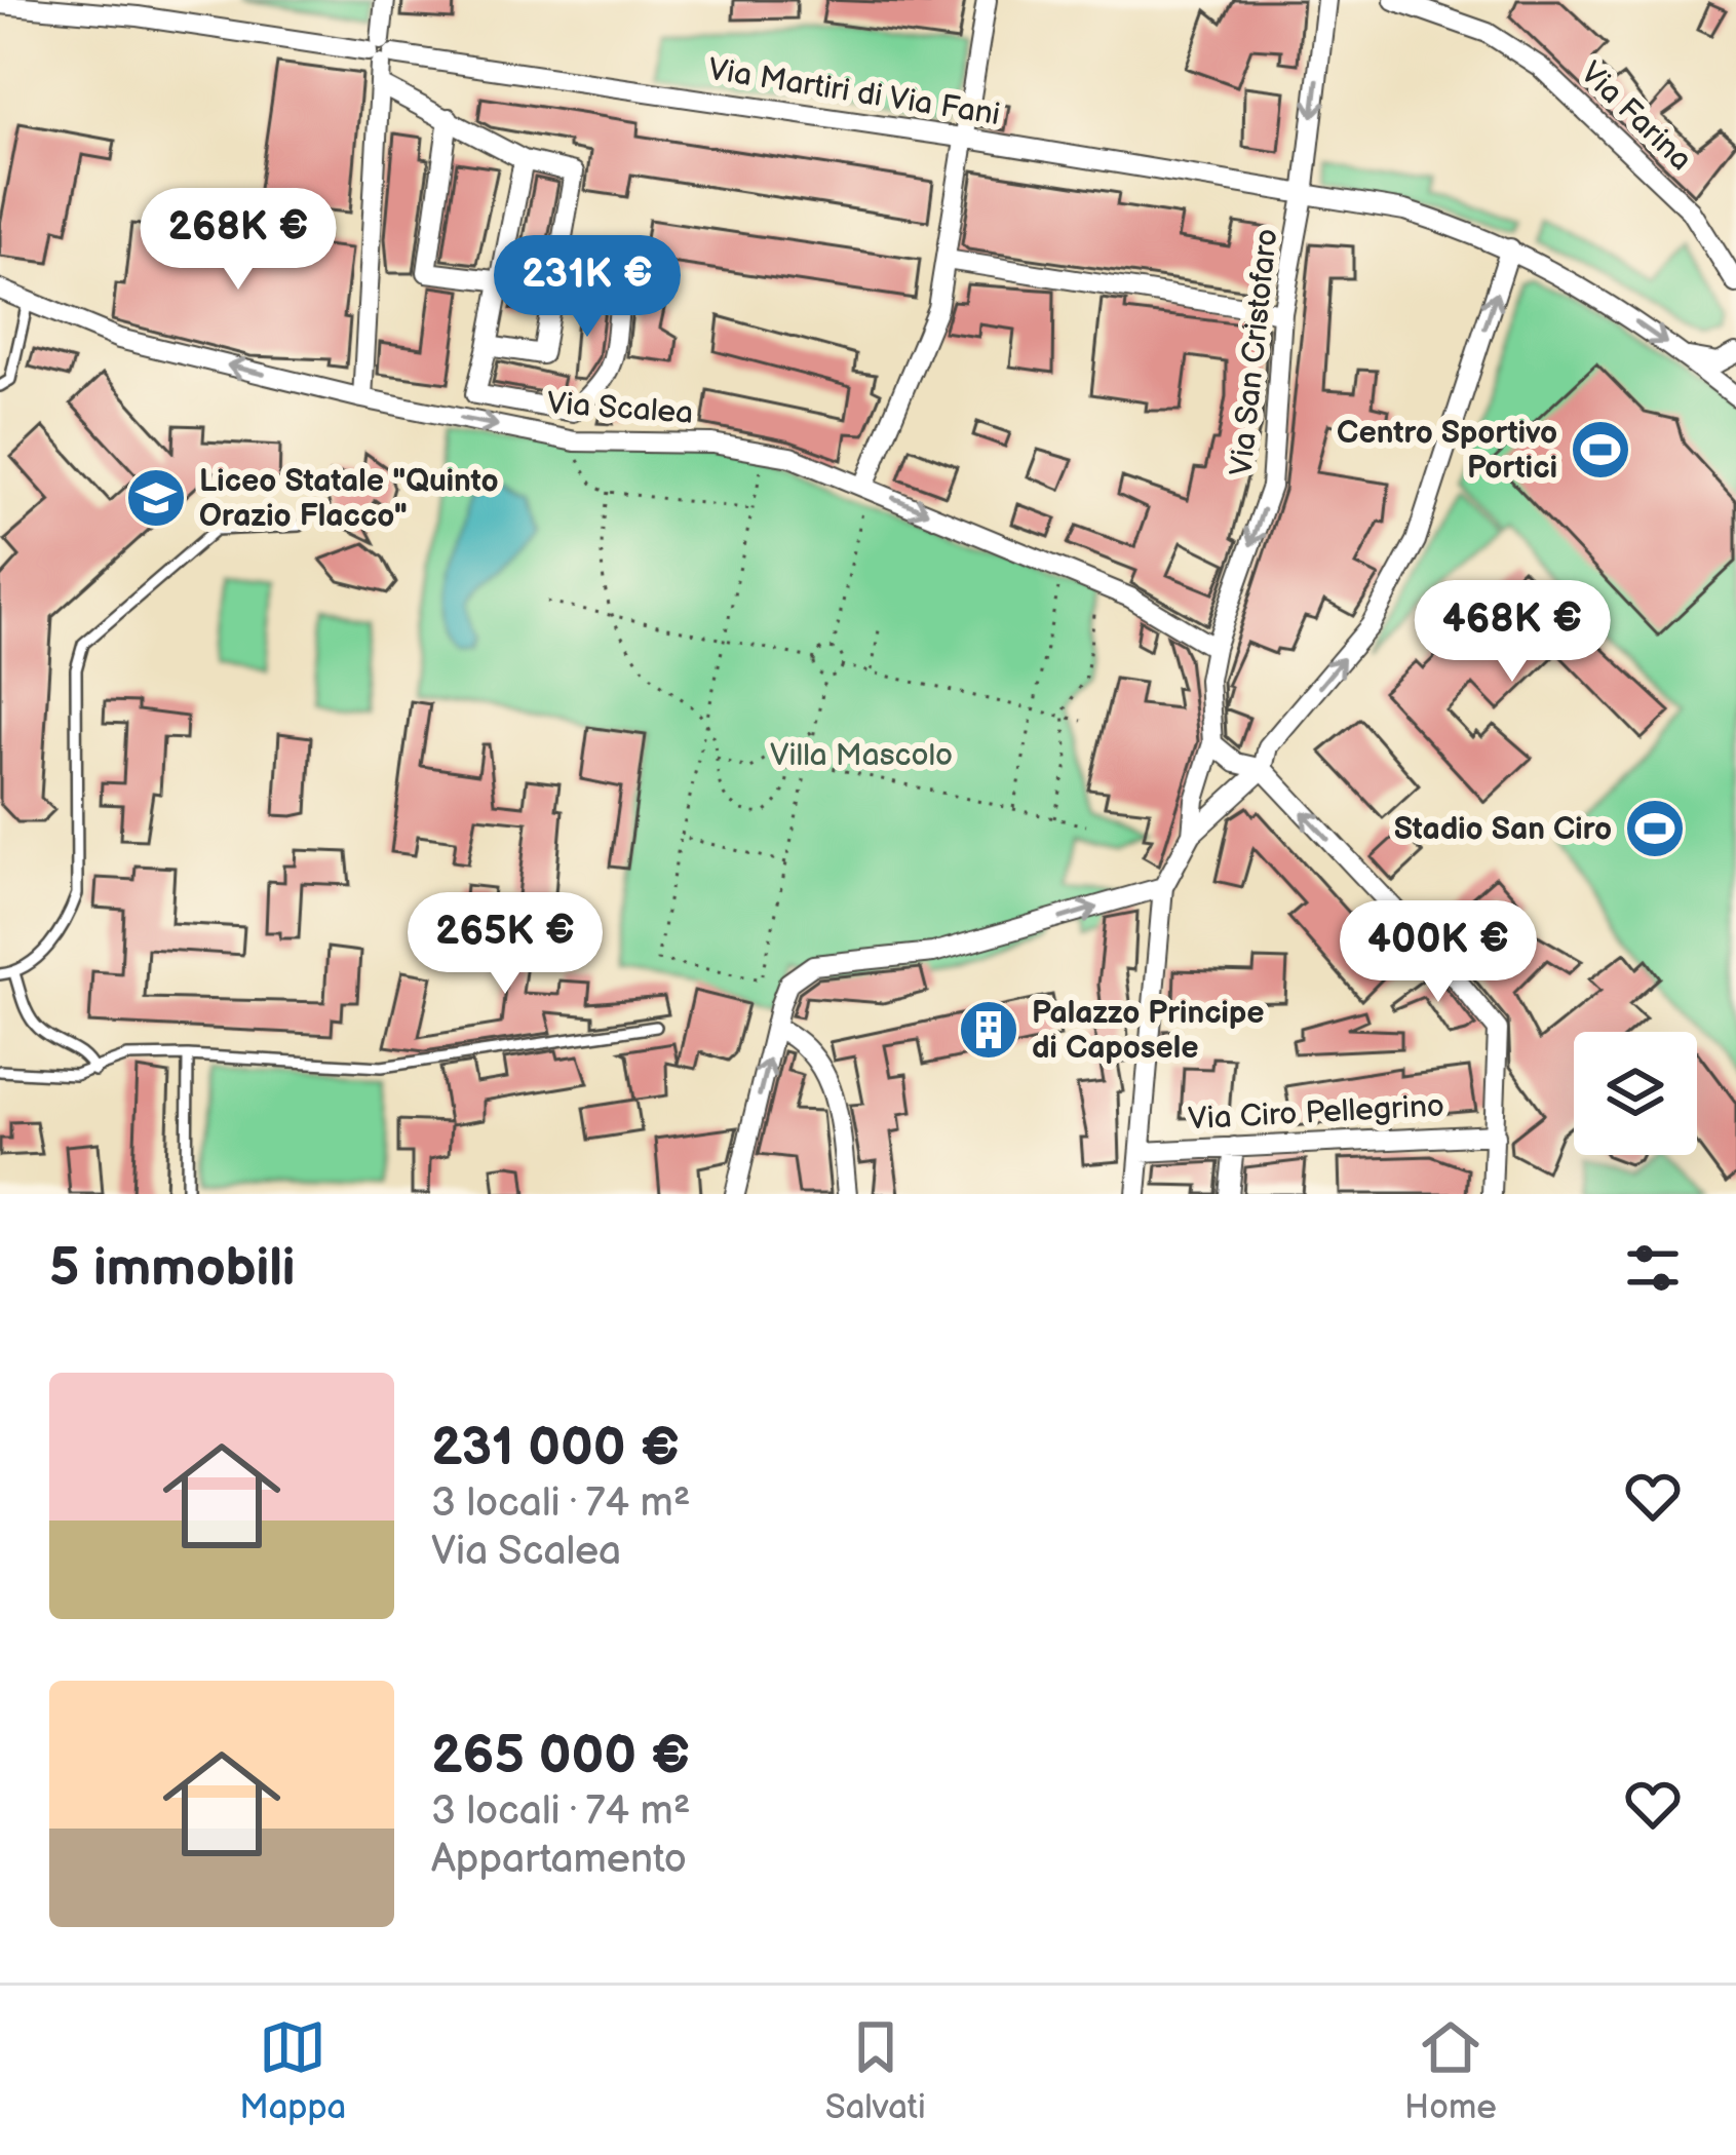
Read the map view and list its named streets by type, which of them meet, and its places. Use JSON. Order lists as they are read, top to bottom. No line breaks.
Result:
{"streets":{"street":["Via Martiri di Via Fani","Via Farina","Via San Cristofaro","Via Scalea","Via Ciro Pellegrino"]},"crossings":[["Via Martiri di Via Fani","Via San Cristofaro"],["Via San Cristofaro","Via Scalea"]],"parks":["Villa Mascolo"],"places":{"sports":["Centro Sportivo Portici","Stadio San Ciro"],"school or university":["Liceo Statale \"Quinto Orazio Flacco\""],"building":["Palazzo Principe di Caposele"]},"page":{"price":["268K €","231K €","468K €","265K €","400K €"],"heading":"5 immobili","list":[{"name":"231 000 €","note":"3 locali · 74 m² · Via Scalea"},{"name":"265 000 €","note":"3 locali · 74 m² · Appartamento"}],"tabs":["Mappa","Salvati","Home"]}}
